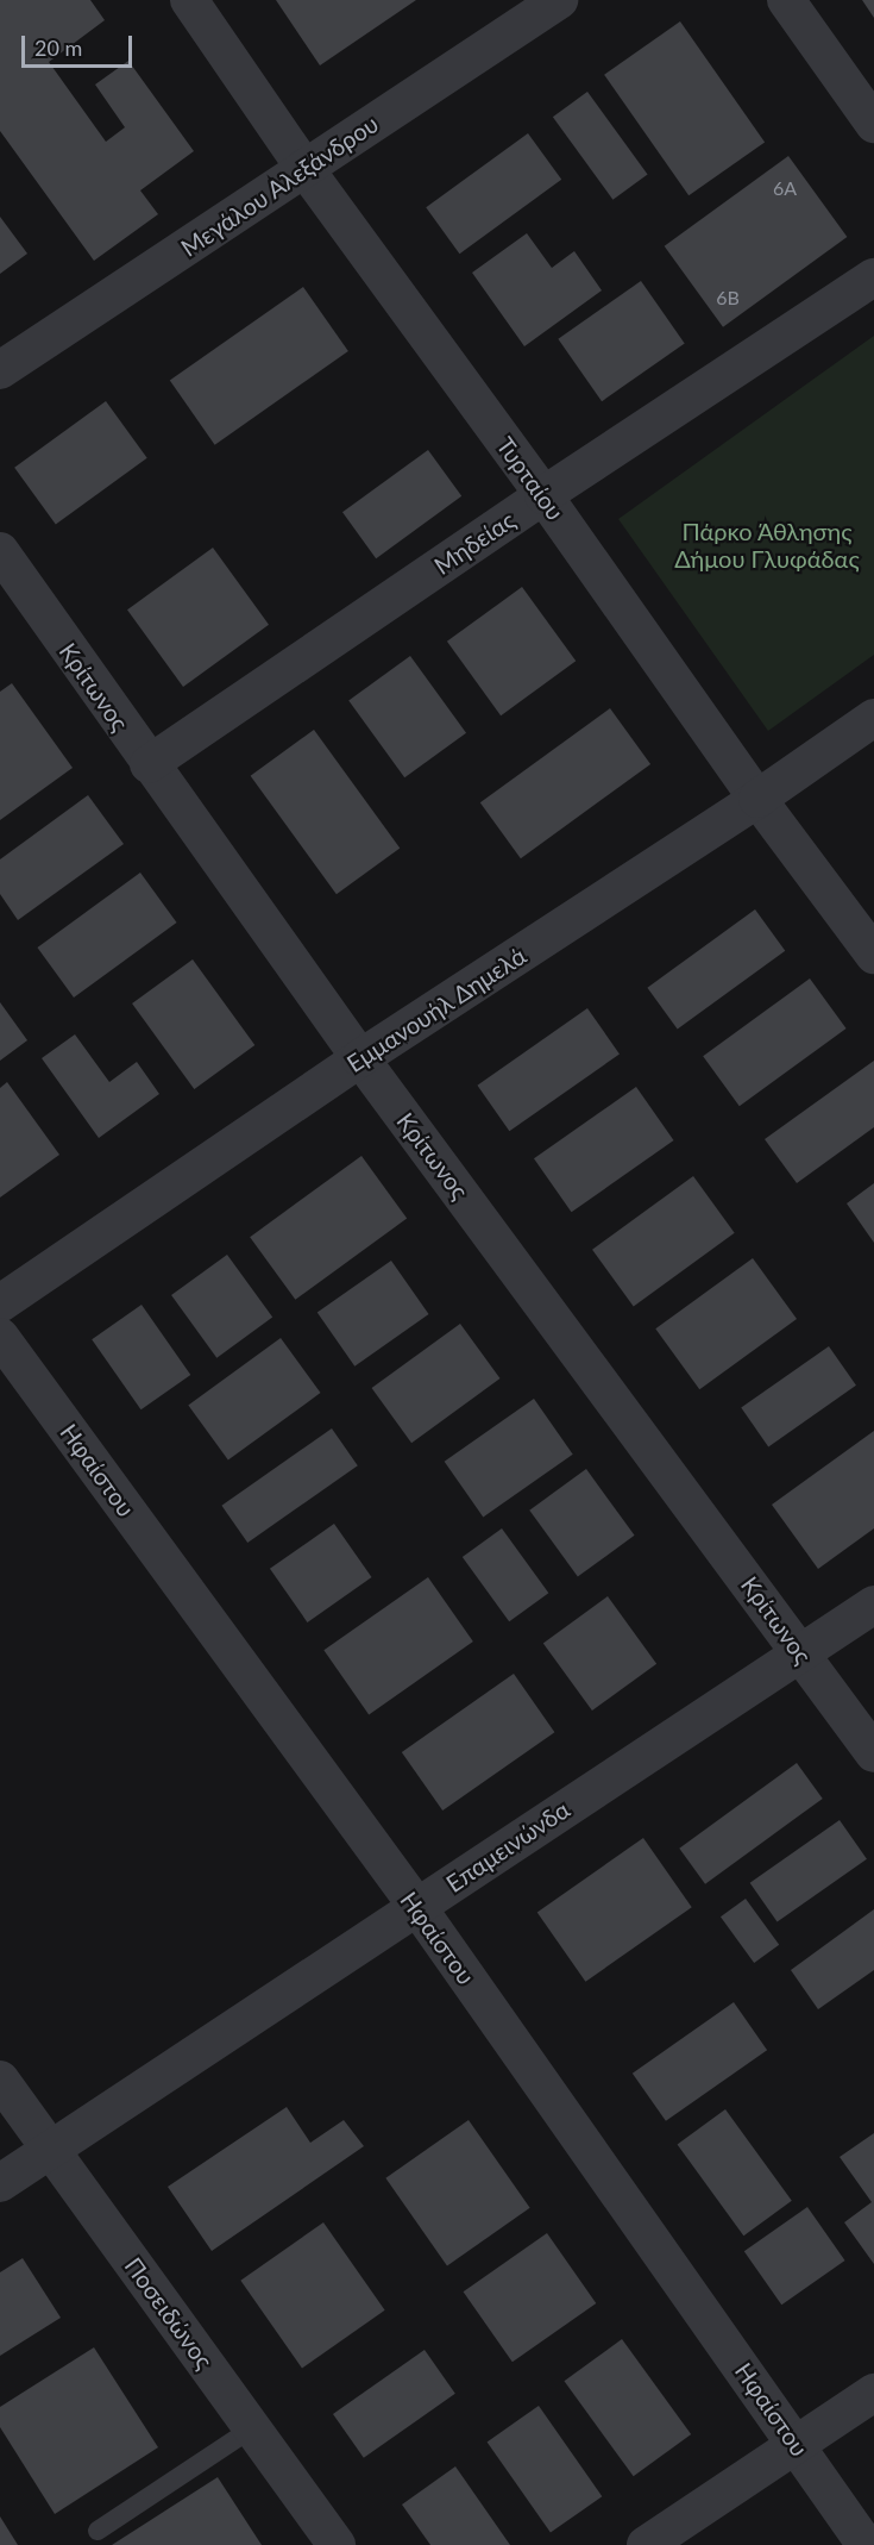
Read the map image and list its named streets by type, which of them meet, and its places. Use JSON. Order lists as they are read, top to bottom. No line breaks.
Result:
{"streets":{"street":["Μεγάλου Αλεξάνδρου","Τυρταίου","Μηδείας","Κρίτωνος","Εμμανουήλ Δημελά","Ηφαίστου","Επαμεινώνδα","Ποσειδώνος"]},"crossings":[["Μεγάλου Αλεξάνδρου","Τυρταίου"],["Τυρταίου","Μηδείας"],["Τυρταίου","Εμμανουήλ Δημελά"],["Μηδείας","Κρίτωνος"],["Κρίτωνος","Εμμανουήλ Δημελά"],["Κρίτωνος","Επαμεινώνδα"],["Ηφαίστου","Επαμεινώνδα"],["Επαμεινώνδα","Ποσειδώνος"]],"parks":["Πάρκο Άθλησης Δήμου Γλυφάδας"],"house_numbers":["6Α","6Β"],"scale_bar":"20 m"}
